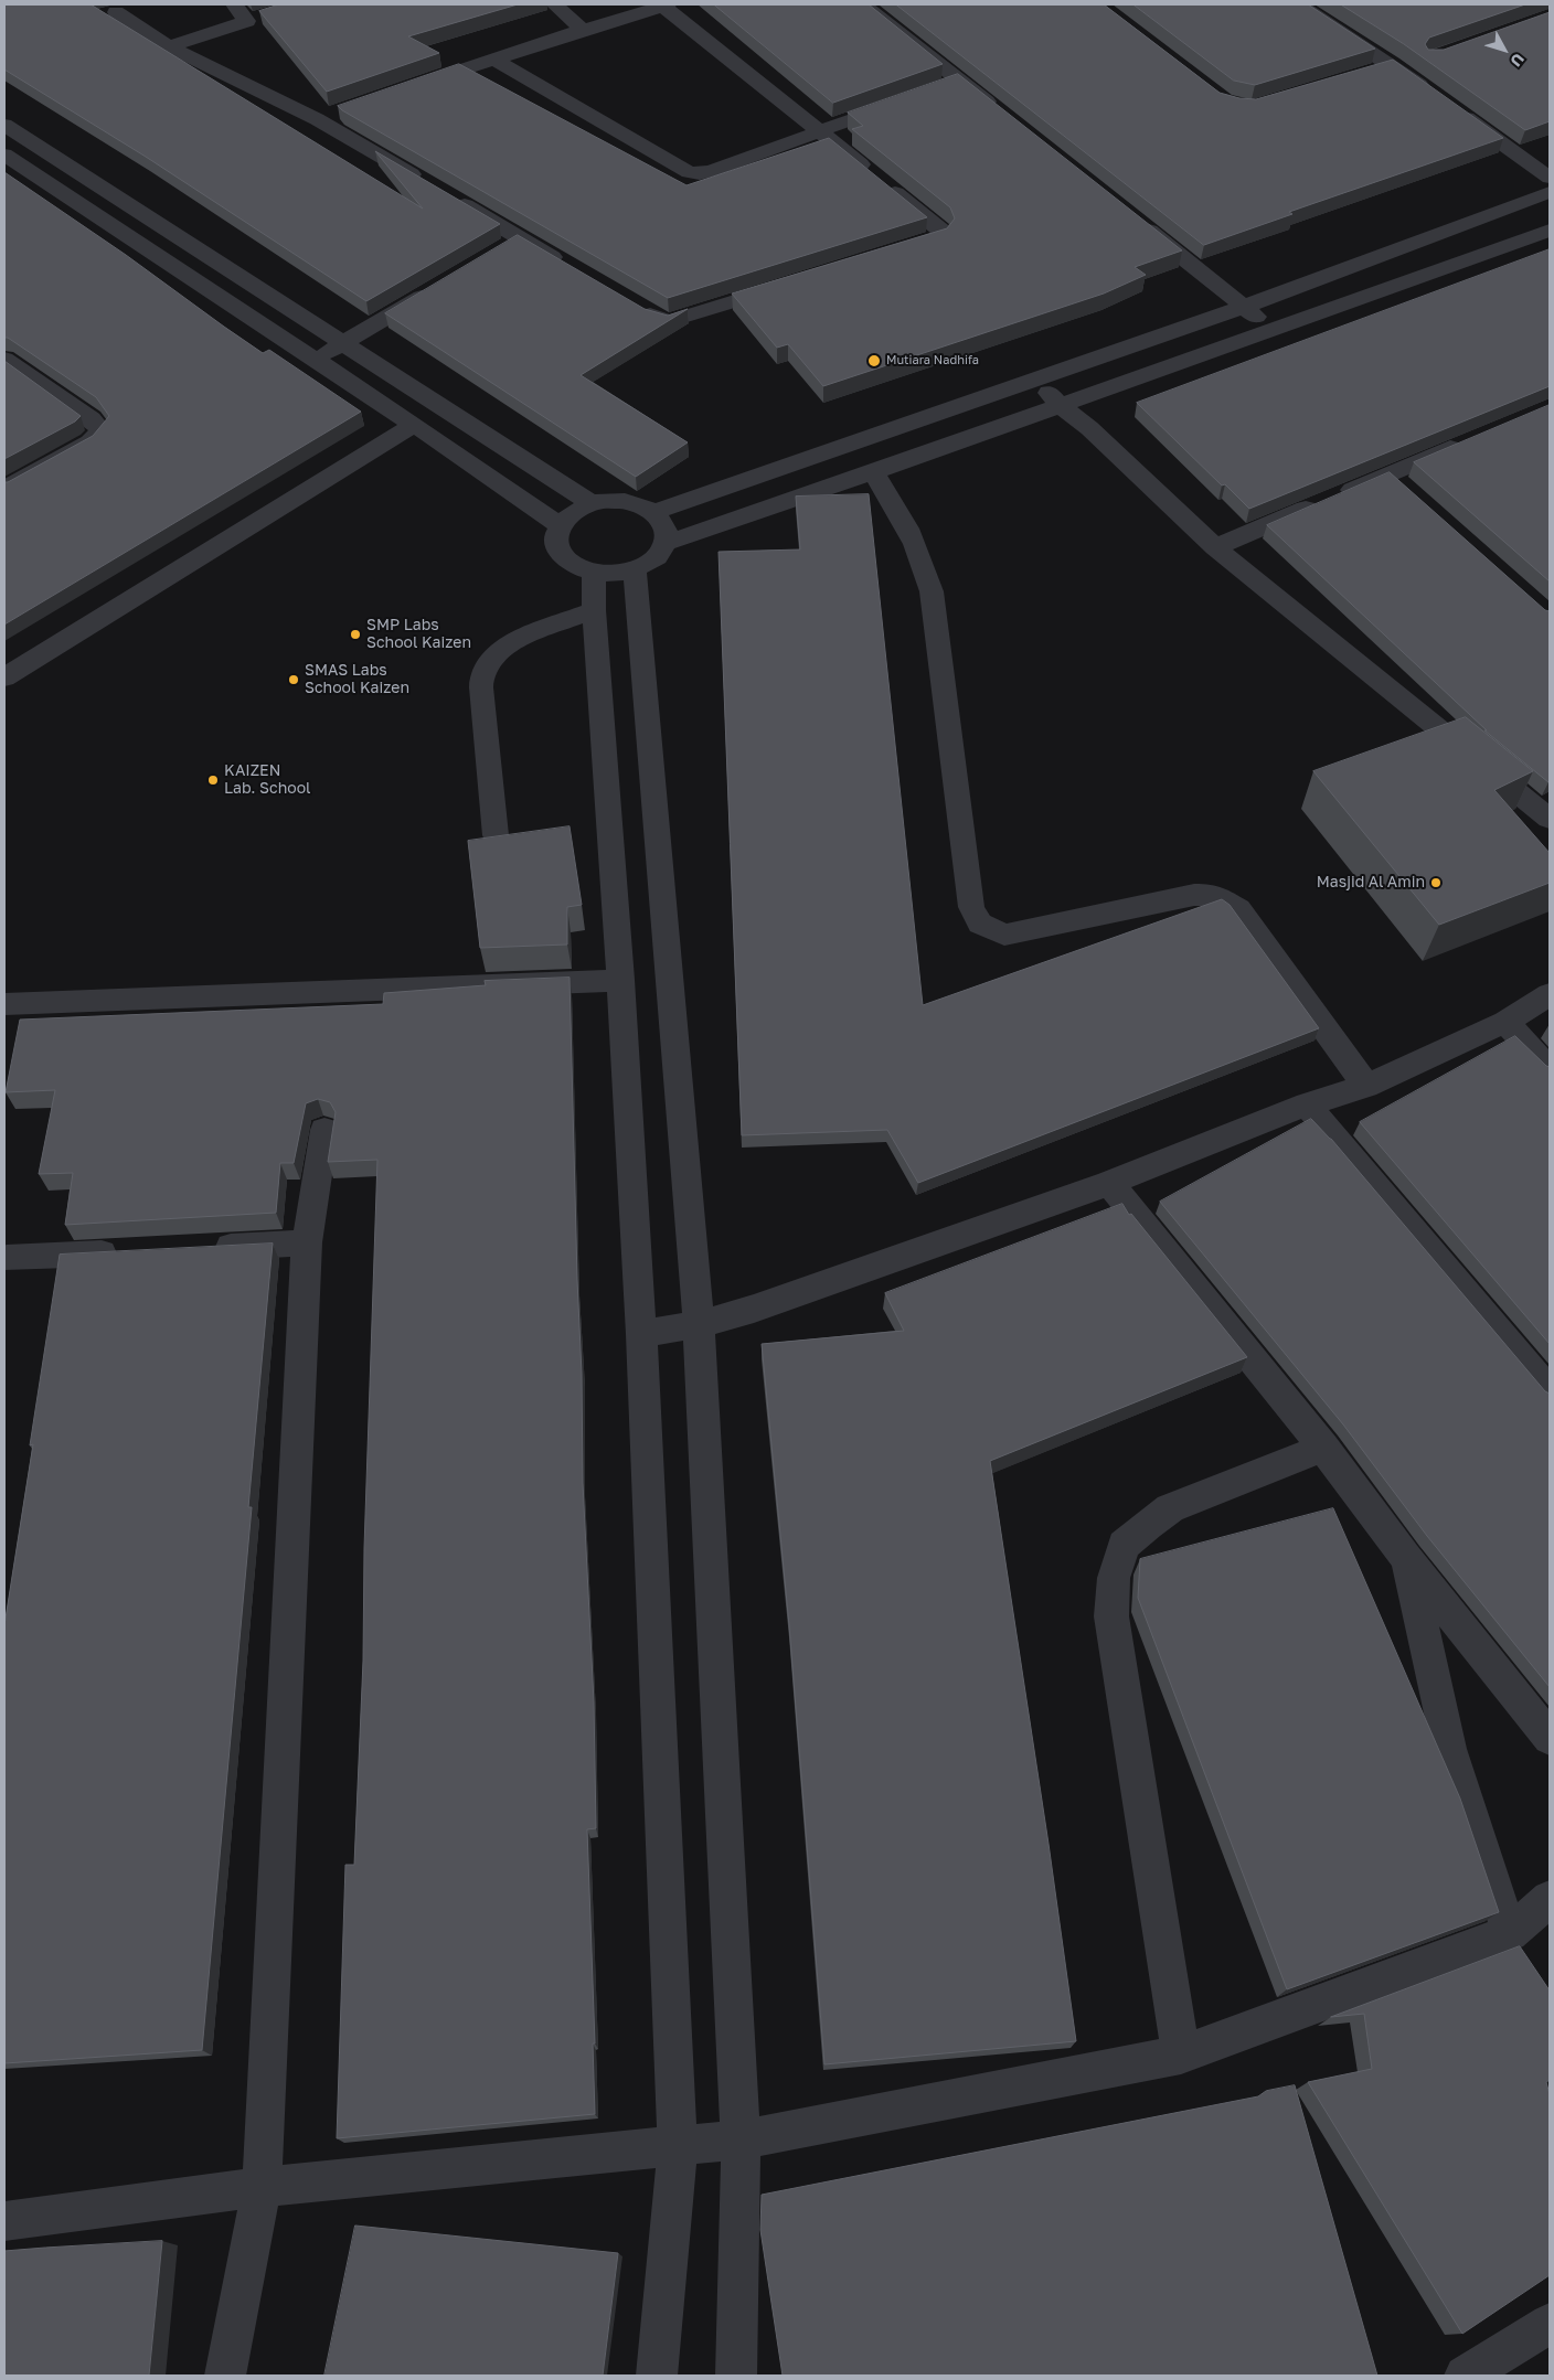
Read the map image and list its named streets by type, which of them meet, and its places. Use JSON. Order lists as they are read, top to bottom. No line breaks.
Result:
{"places":["Mutiara Nadhifa","SMP Labs School Kaizen","SMAS Labs School Kaizen","KAIZEN Lab. School","Masjid Al Amin"],"north":"bottom right"}
